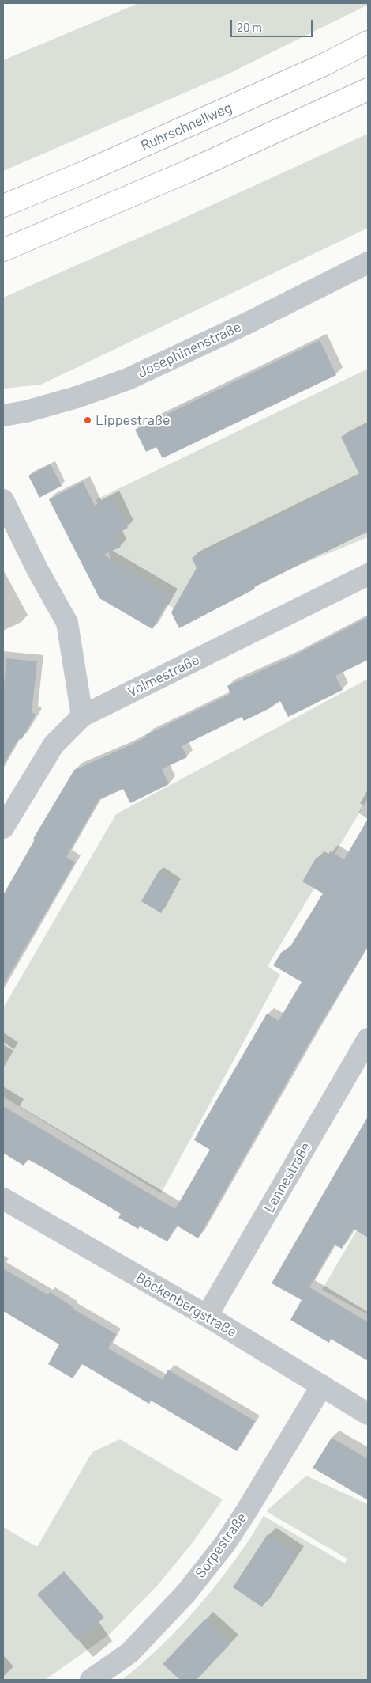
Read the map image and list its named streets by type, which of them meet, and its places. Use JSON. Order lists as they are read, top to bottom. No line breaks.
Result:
{"streets":{"highway":["Ruhrschnellweg"],"street":["Josephinenstraße","Volmestraße","Lennestraße","Böckenbergstraße","Sorpestraße"]},"crossings":[["Lennestraße","Böckenbergstraße"],["Böckenbergstraße","Sorpestraße"]],"places":["Lippestraße"],"scale_bar":"20 m"}
